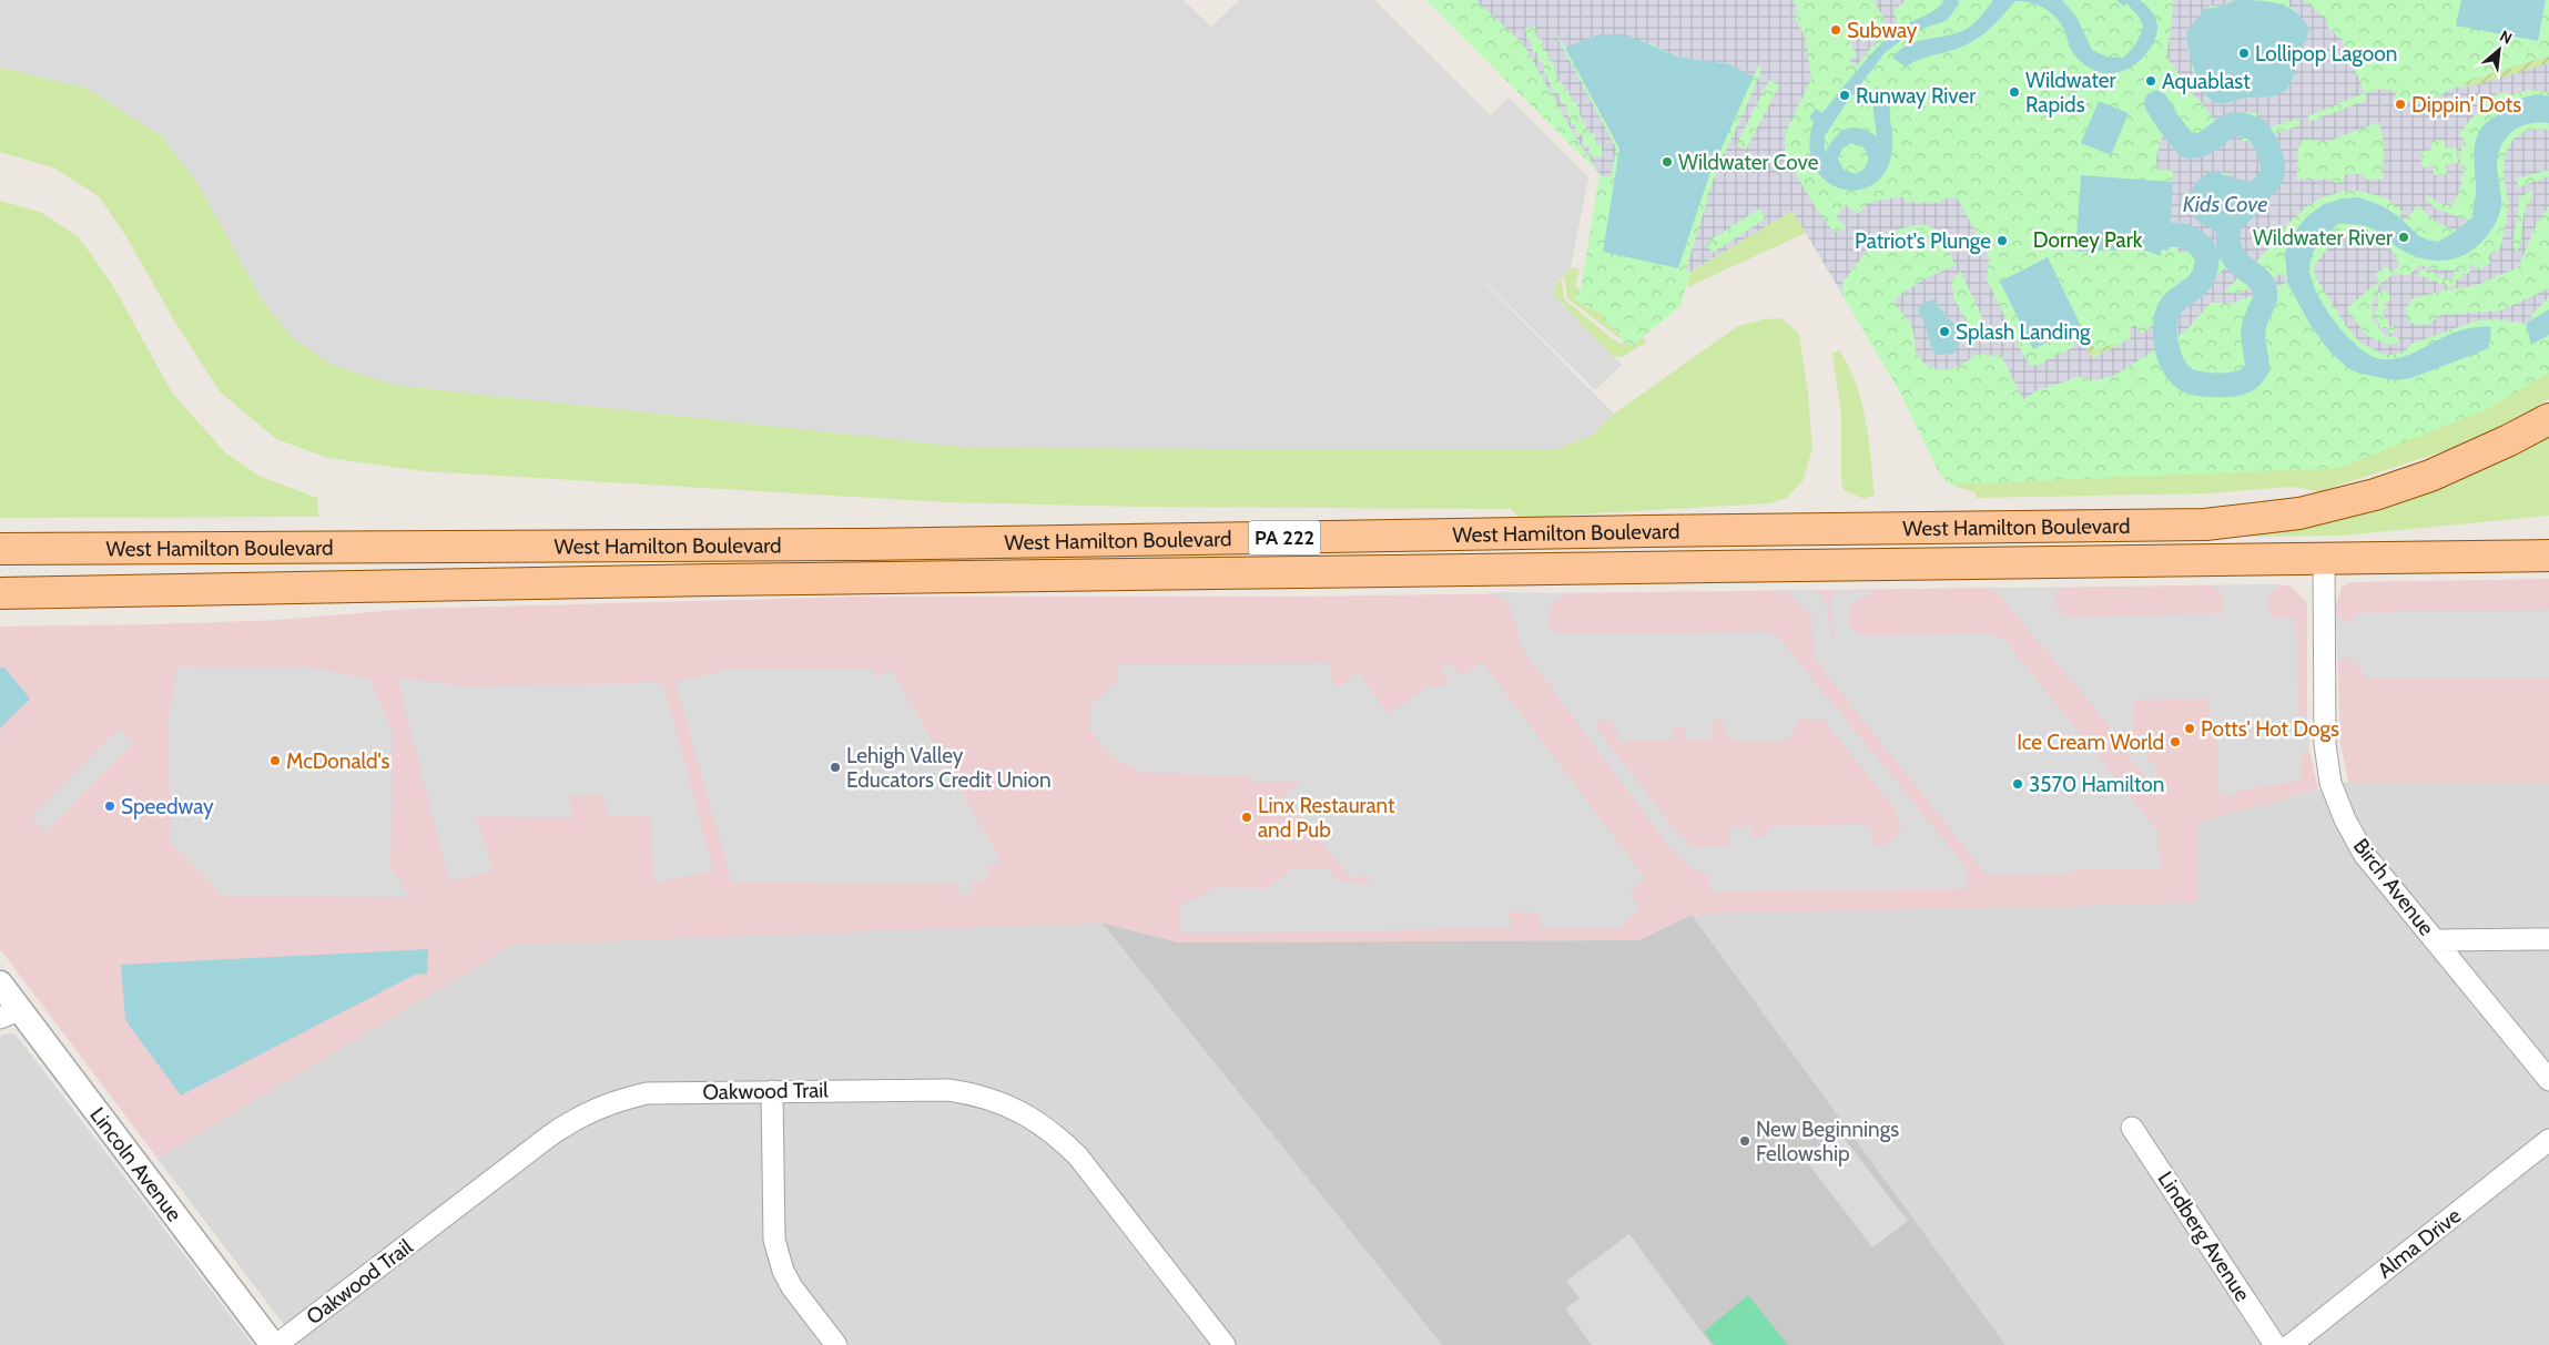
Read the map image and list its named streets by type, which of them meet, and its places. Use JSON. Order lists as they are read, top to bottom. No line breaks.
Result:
{"streets":{"main road":["West Hamilton Boulevard","PA 222"],"street":["Birch Avenue","Oakwood Trail","Lincoln Avenue","Lindberg Avenue","Alma Drive"]},"crossings":[["West Hamilton Boulevard","Birch Avenue"],["Oakwood Trail","Lincoln Avenue"]],"water":["Kids Cove"],"parks":["Dorney Park"],"places":["Subway","Lollipop Lagoon","Aquablast","Wildwater Rapids","Runway River","Dippin' Dots","Wildwater Cove","Wildwater River","Patriot's Plunge","Splash Landing","Potts' Hot Dogs","Ice Cream World","McDonald's","Lehigh Valley Educators Credit Union","3570 Hamilton","Speedway","Linx Restaurant and Pub","New Beginnings Fellowship"],"north":"top right"}
